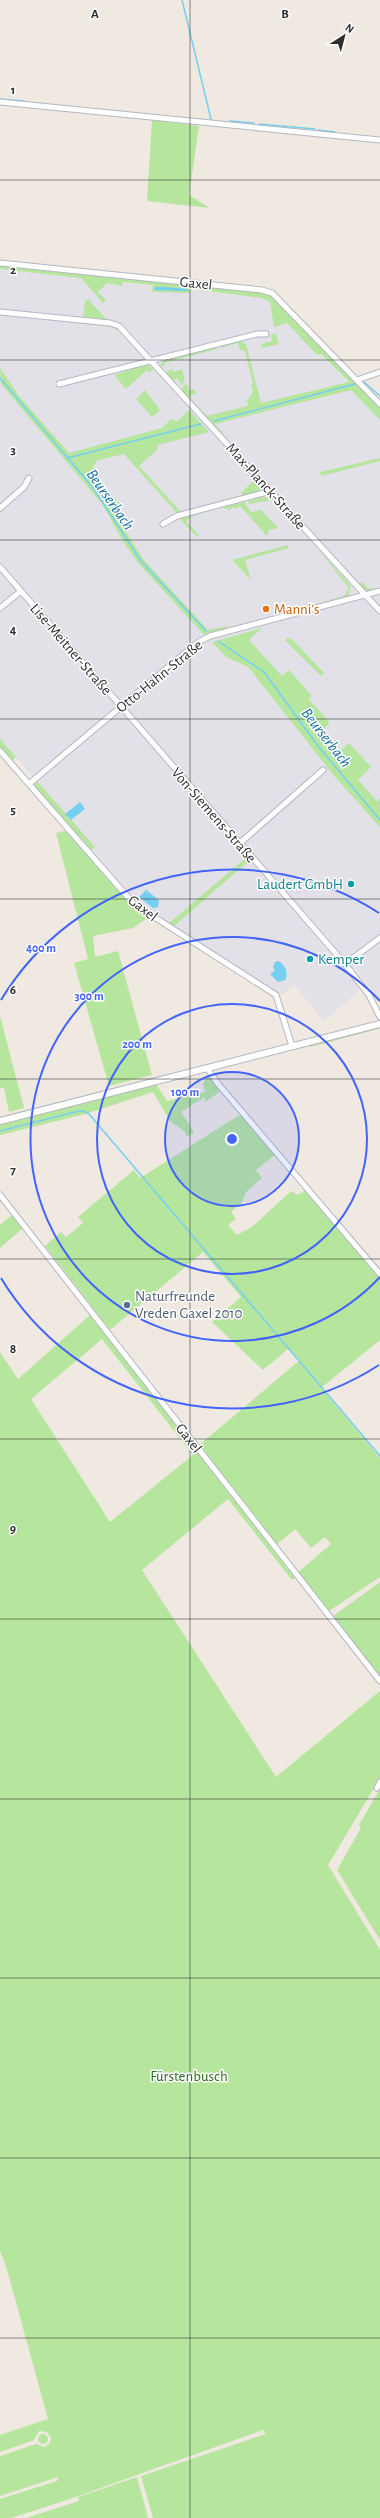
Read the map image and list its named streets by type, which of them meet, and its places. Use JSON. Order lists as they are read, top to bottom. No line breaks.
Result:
{"streets":{"street":["Gaxel","Max-Planck-Straße","Lise-Meitner-Straße","Otto-Hahn-Straße","Von-Siemens-Straße"]},"crossings":[["Gaxel","Otto-Hahn-Straße"],["Max-Planck-Straße","Otto-Hahn-Straße"],["Lise-Meitner-Straße","Otto-Hahn-Straße"],["Lise-Meitner-Straße","Von-Siemens-Straße"],["Otto-Hahn-Straße","Von-Siemens-Straße"]],"water":["Beurserbach"],"parks":["Fürstenbusch"],"places":["Manni's","Laudert GmbH","Kemper","Naturfreunde Vreden Gaxel 2010"],"north":"top right","grid":{"columns":["A","B"],"rows":["1","2","3","4","5","6","7","8","9"]},"rings":["400 m","300 m","200 m","100 m"]}
